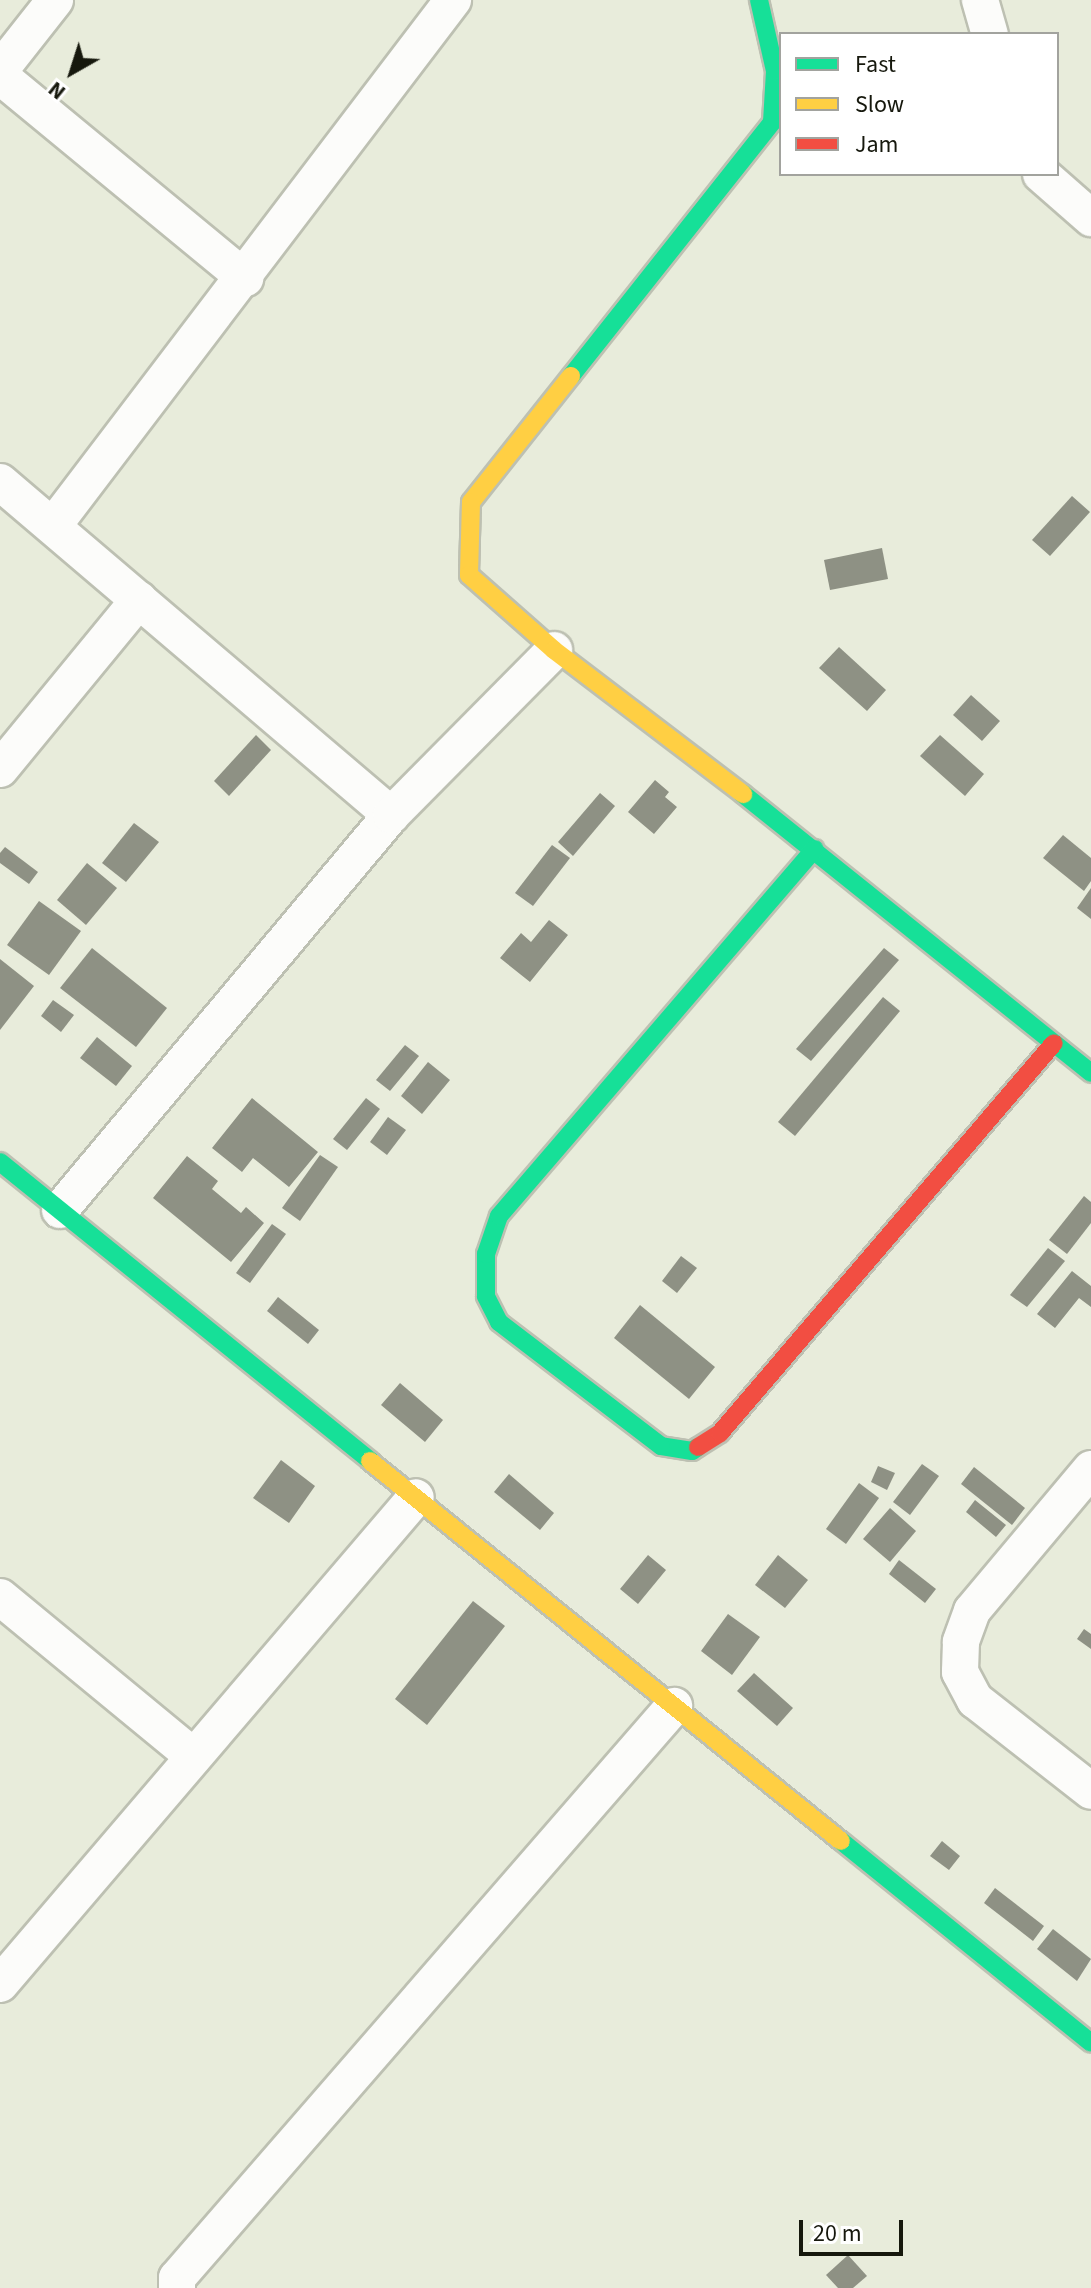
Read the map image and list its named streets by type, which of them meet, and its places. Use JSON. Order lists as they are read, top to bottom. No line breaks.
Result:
{"legend":["Fast","Slow","Jam"],"scale_bar":"20 m","north":"bottom left"}
